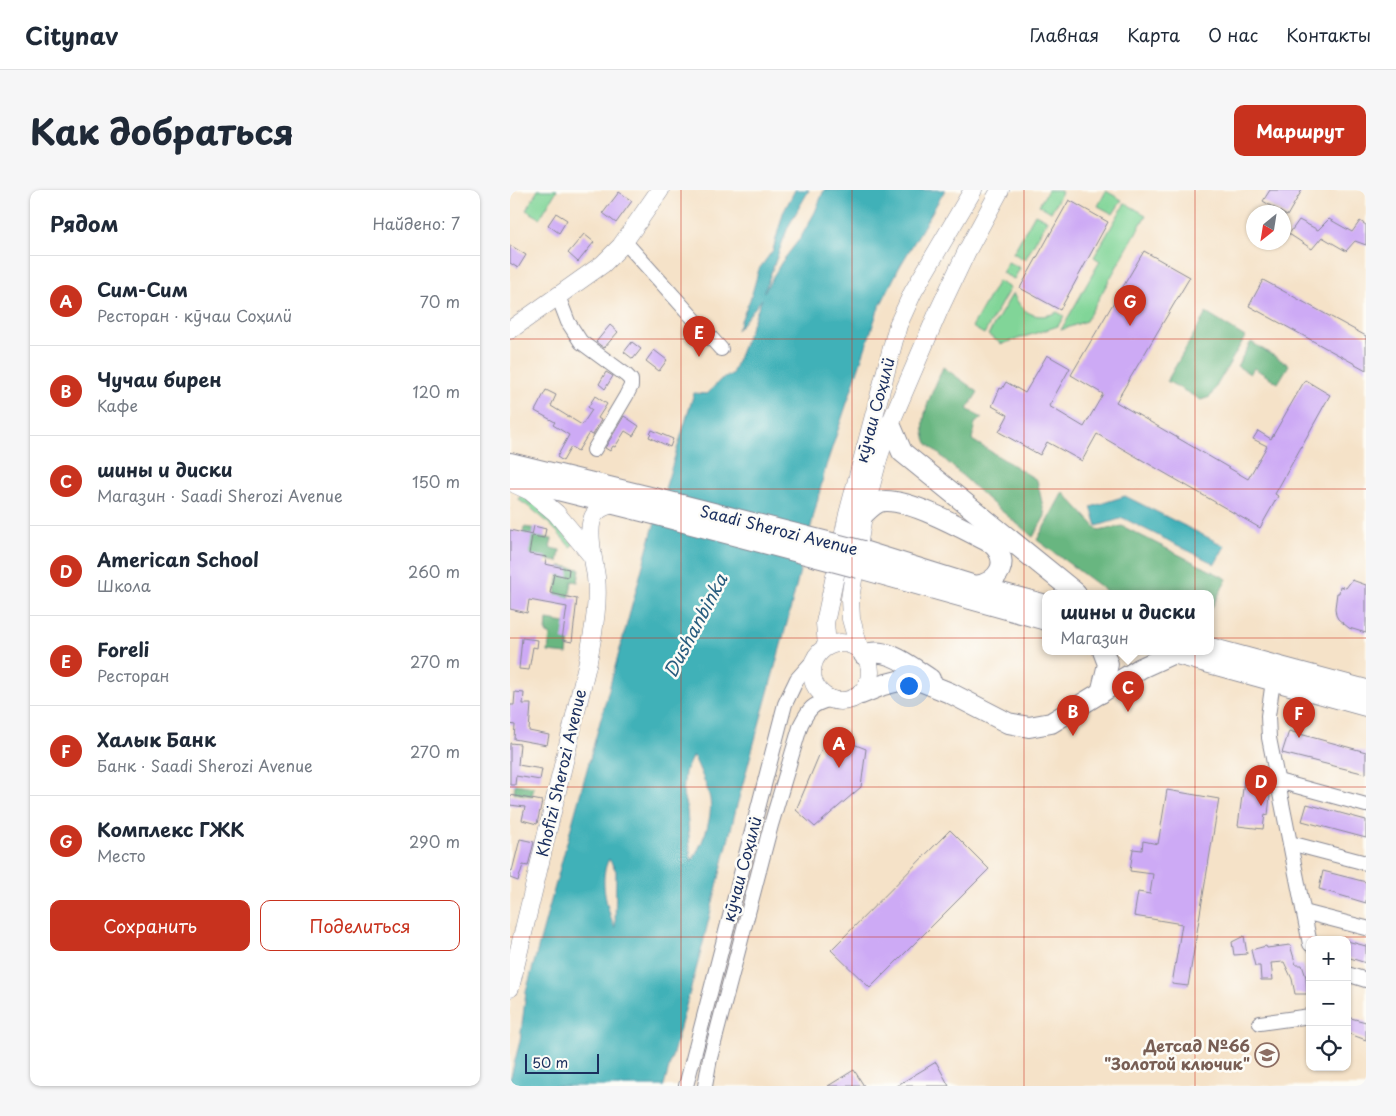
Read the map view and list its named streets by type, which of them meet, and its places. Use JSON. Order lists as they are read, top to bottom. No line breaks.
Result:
{"streets":{"highway":["Saadi Sherozi Avenue"],"main road":["кӯчаи Соҳилӣ","Khofizi Sherozi Avenue"]},"crossings":[["Saadi Sherozi Avenue","Khofizi Sherozi Avenue"]],"water":["Dushanbinka"],"places":{"school or university":["Детсад №66 \"Золотой ключик\""]},"scale_bar":"50 m","north":"bottom left","page":{"header":"Citynav","nav":["Главная","Карта","О нас","Контакты"],"title":"Как добраться","buttons":["Маршрут",["Сохранить","Поделиться"]],"heading":["Рядом","Найдено: 7"],"list":[{"mark":"A","name":"Сим-Сим","note":"Ресторан · кӯчаи Соҳилӣ","value":"70 m"},{"mark":"B","name":"Чучаи бирен","note":"Кафе","value":"120 m"},{"mark":"C","name":"шины и диски","note":"Магазин · Saadi Sherozi Avenue","value":"150 m"},{"mark":"D","name":"American School","note":"Школа","value":"260 m"},{"mark":"E","name":"Foreli","note":"Ресторан","value":"270 m"},{"mark":"F","name":"Халык Банк","note":"Банк · Saadi Sherozi Avenue","value":"270 m"},{"mark":"G","name":"Комплекс ГЖК","note":"Место","value":"290 m"}],"pins":["G","E","C","B","F","A","D"],"popup":["шины и диски","Магазин"],"map_buttons":["+","−"],"scale":"50 m"}}
